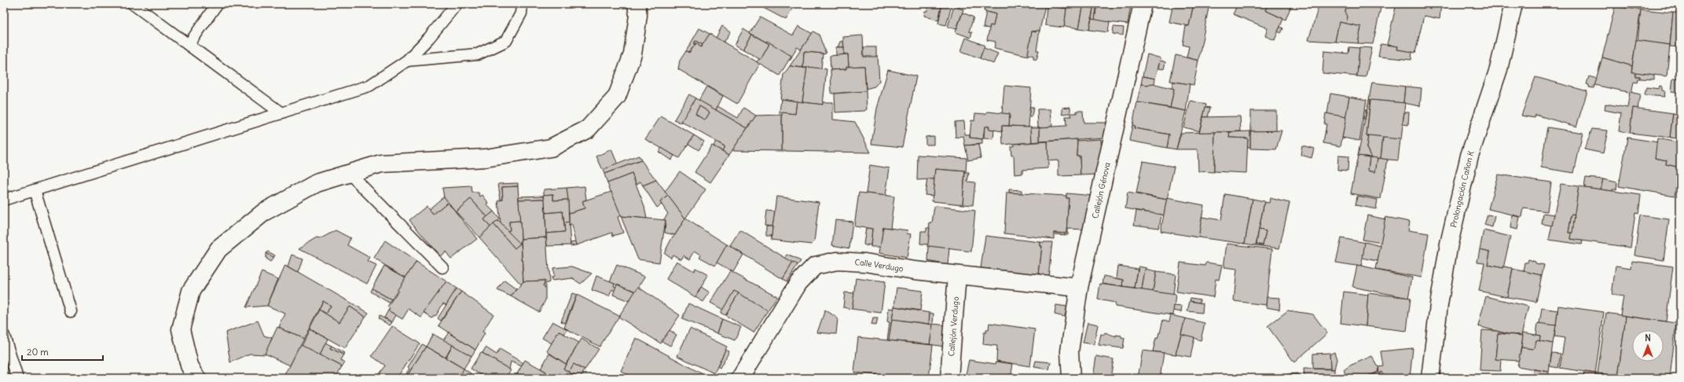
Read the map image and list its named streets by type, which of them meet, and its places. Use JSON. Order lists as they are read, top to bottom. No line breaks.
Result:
{"streets":{"street":["Prolongación Cañon K","Callejón Génova","Calle Verdugo","Callejón Verdugo"]},"crossings":[["Callejón Génova","Calle Verdugo"],["Calle Verdugo","Callejón Verdugo"]],"scale_bar":"20 m","north":"top"}
